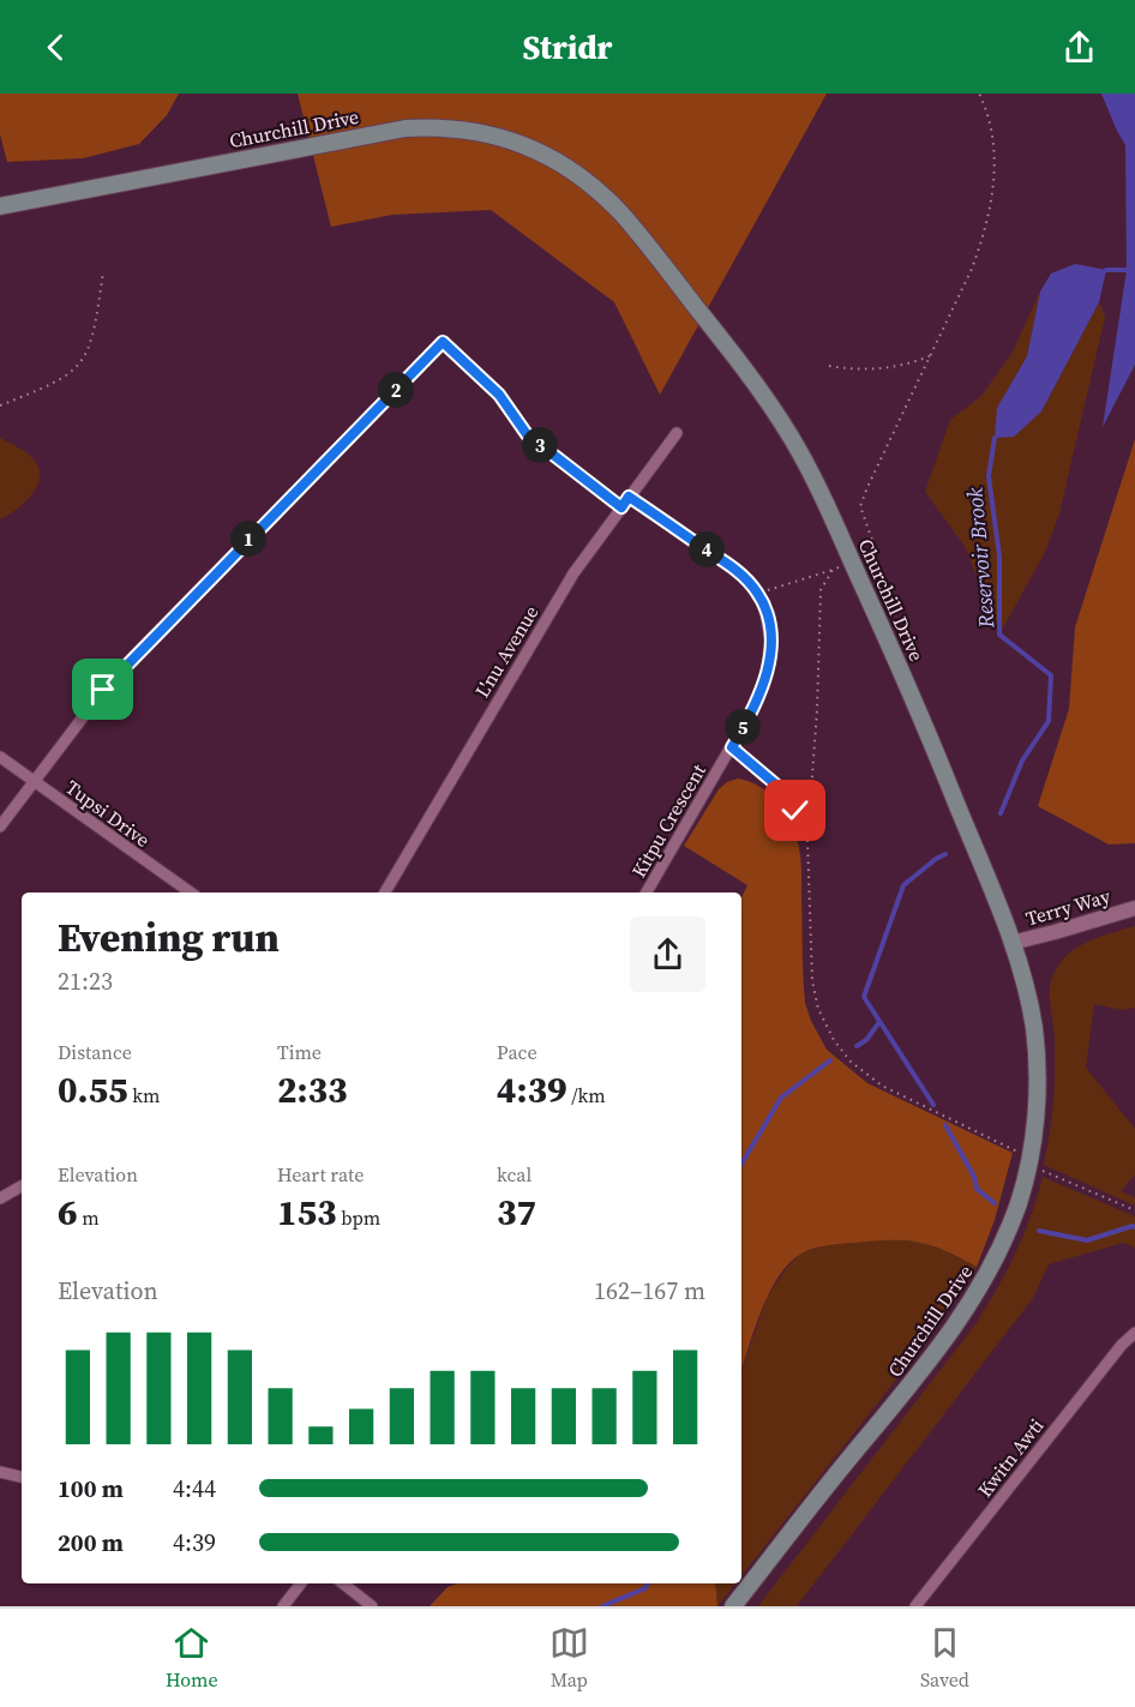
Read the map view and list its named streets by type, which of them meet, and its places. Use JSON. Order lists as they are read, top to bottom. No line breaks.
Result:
{"streets":{"main road":["Churchill Drive"],"street":["L'nu Avenue","Tupsi Drive","Kitpu Crescent","Terry Way","Kwitn Awti"]},"crossings":[["Churchill Drive","Terry Way"],["L'nu Avenue","Kitpu Crescent"]],"water":["Reservoir Brook"],"page":{"header":"Stridr","pins":["2","3","1","4","5"],"heading":["Evening run","21:23"],"stats":[["Distance","0.55 km"],["Time","2:33"],["Pace","4:39 /km"],["Elevation","6 m"],["Heart rate","153 bpm"],["kcal","37"]],"chart":["Elevation","162–167 m"],"list":[{"name":"100 m","note":"4:44"},{"name":"200 m","note":"4:39"}],"tabs":["Home","Map","Saved"]}}
